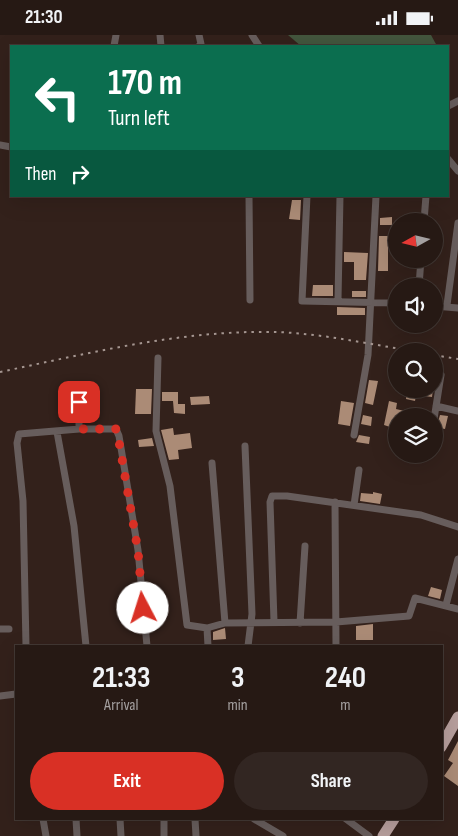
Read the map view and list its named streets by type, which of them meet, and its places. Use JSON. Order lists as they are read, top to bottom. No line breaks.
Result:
{"north":"left","page":{"status":"21:30","turn":["170 m","Turn left"],"then":"Then","eta":["21:33","Arrival","3","min","240","m"],"buttons":["Exit","Share"]}}
